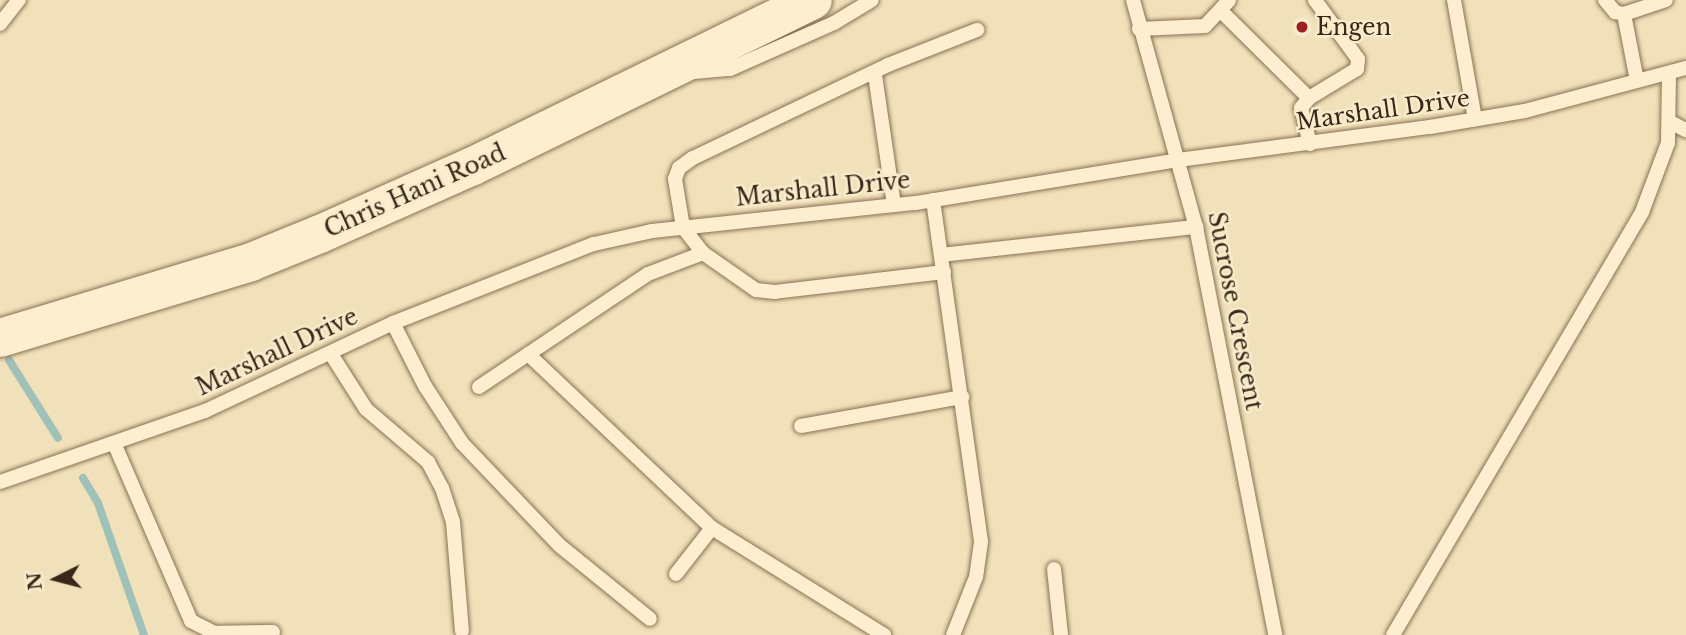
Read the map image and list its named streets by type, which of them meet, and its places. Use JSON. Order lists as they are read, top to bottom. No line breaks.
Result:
{"streets":{"main road":["Chris Hani Road"],"lane":["Marshall Drive","Sucrose Crescent"]},"crossings":[["Marshall Drive","Sucrose Crescent"]],"places":["Engen"],"north":"left"}
